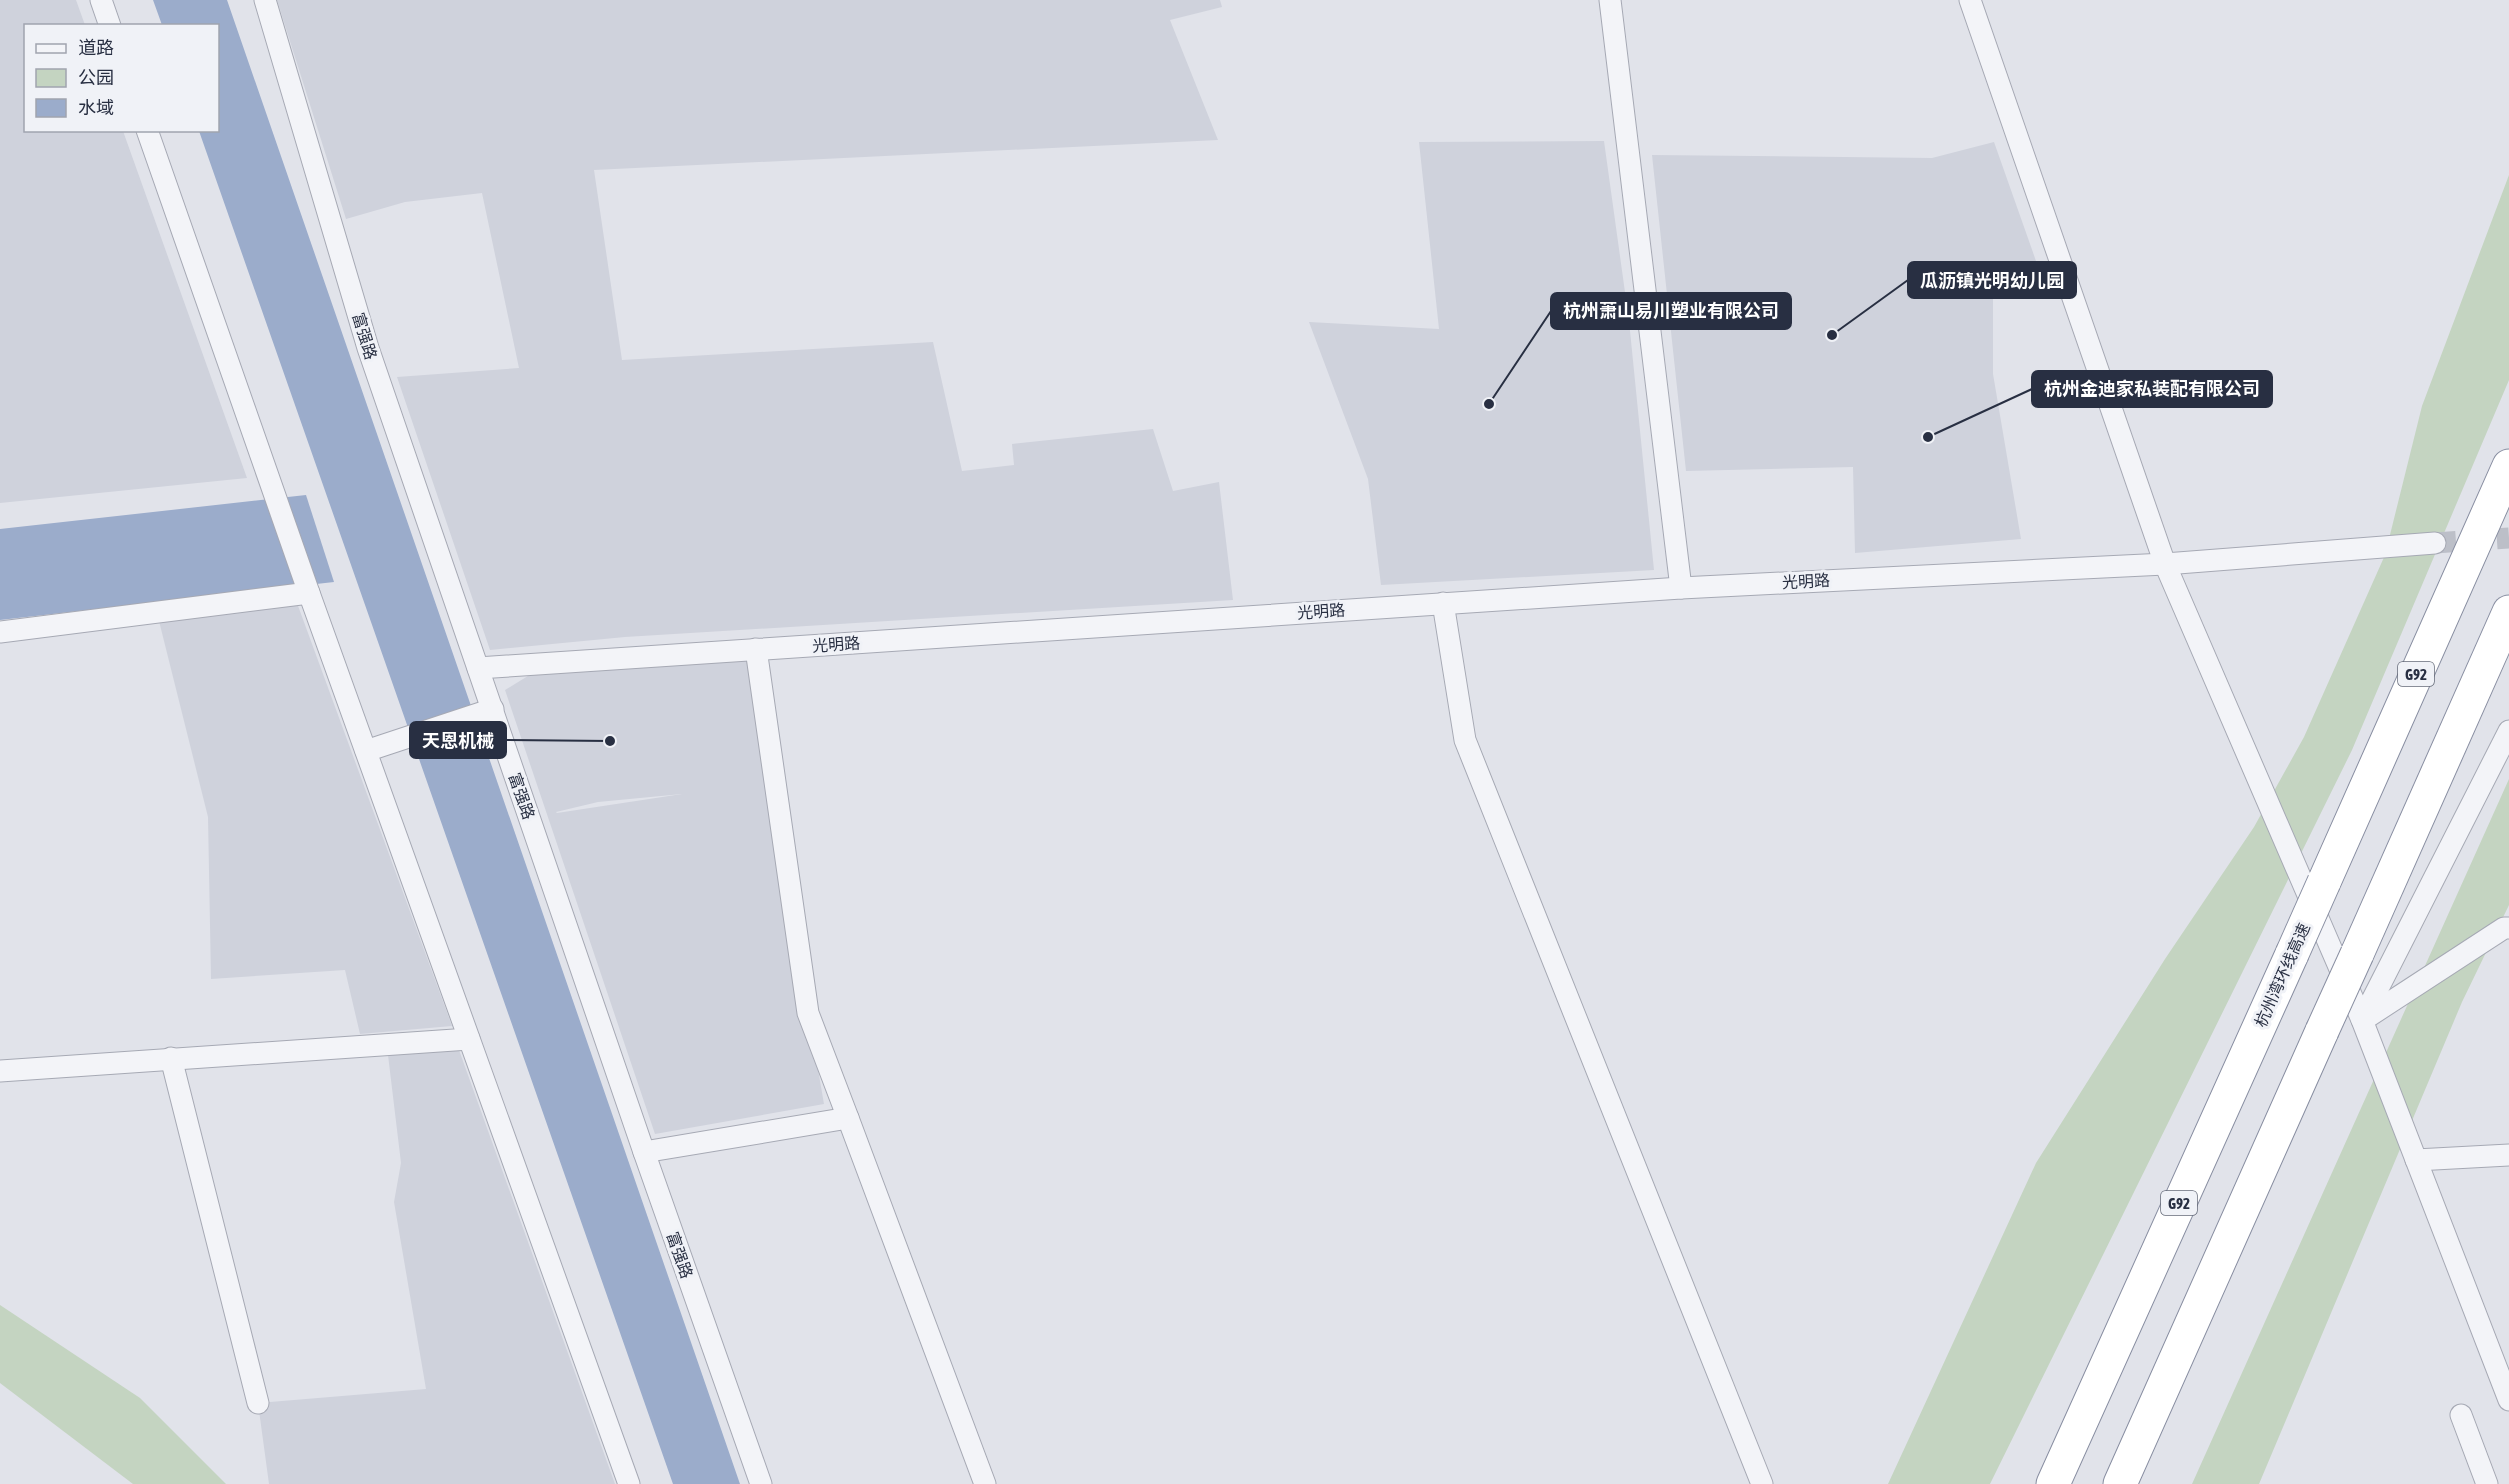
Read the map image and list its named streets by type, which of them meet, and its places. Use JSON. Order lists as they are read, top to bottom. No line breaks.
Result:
{"streets":{"highway":["G92","杭州湾环线高速"],"street":["富强路","光明路"]},"crossings":[["富强路","光明路"]],"places":["瓜沥镇光明幼儿园","杭州萧山易川塑业有限公司","杭州金迪家私装配有限公司","天恩机械"],"legend":["道路","公园","水域"]}
